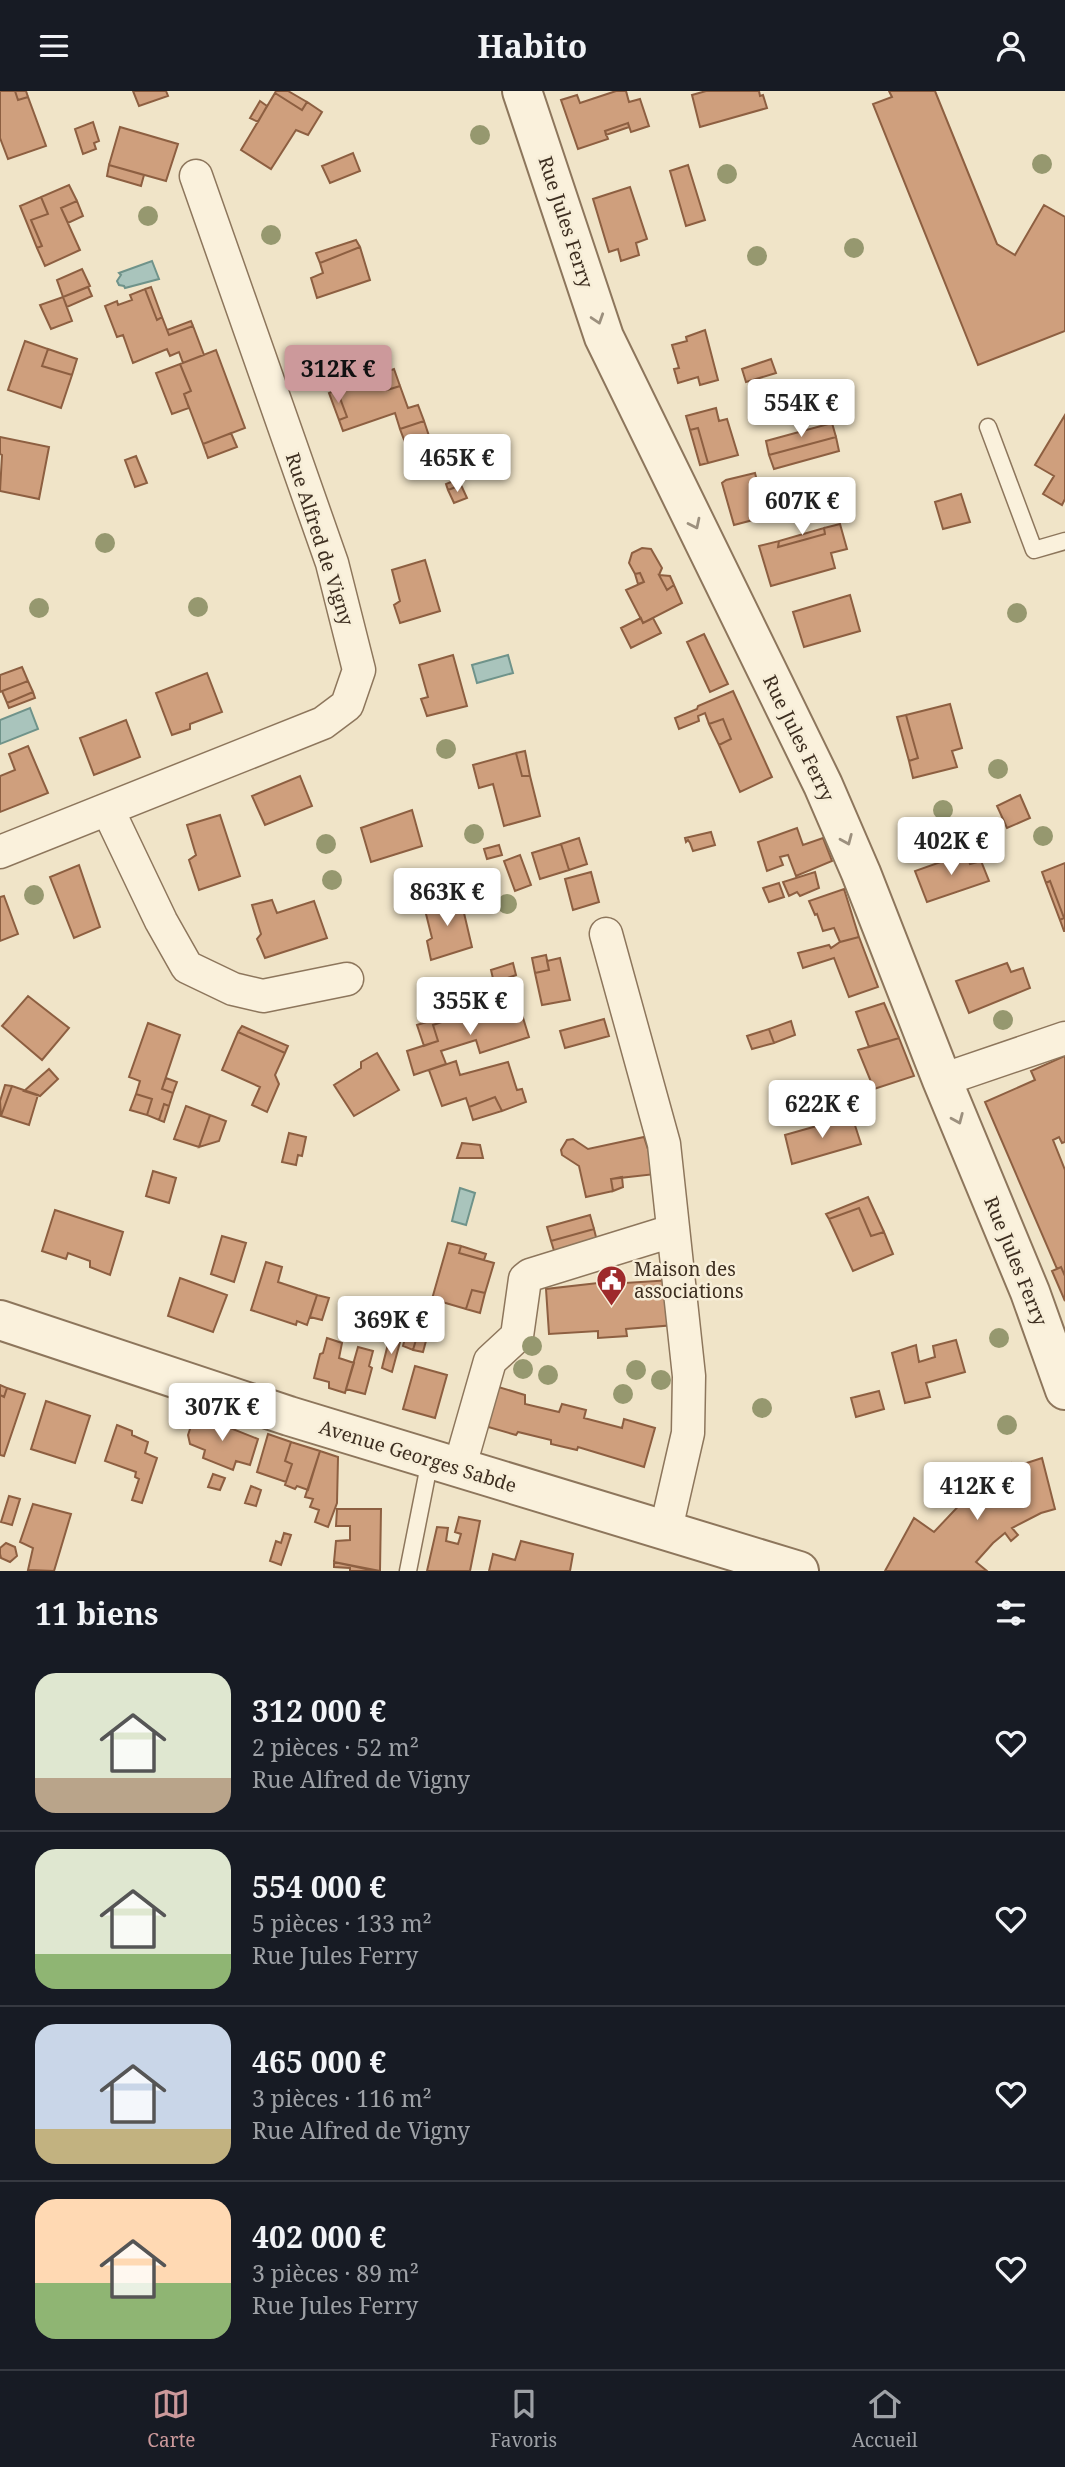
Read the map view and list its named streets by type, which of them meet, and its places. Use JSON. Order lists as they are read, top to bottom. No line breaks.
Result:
{"streets":{"street":["Rue Jules Ferry","Rue Alfred de Vigny","Avenue Georges Sabde"]},"places":{"public building":["Maison des associations"]},"page":{"header":"Habito","price":["312K €","554K €","465K €","607K €","402K €","863K €","355K €","622K €","369K €","307K €","412K €"],"heading":"11 biens","list":[{"name":"312 000 €","note":"2 pièces · 52 m² · Rue Alfred de Vigny"},{"name":"554 000 €","note":"5 pièces · 133 m² · Rue Jules Ferry"},{"name":"465 000 €","note":"3 pièces · 116 m² · Rue Alfred de Vigny"},{"name":"402 000 €","note":"3 pièces · 89 m² · Rue Jules Ferry"}],"tabs":["Carte","Favoris","Accueil"]}}
